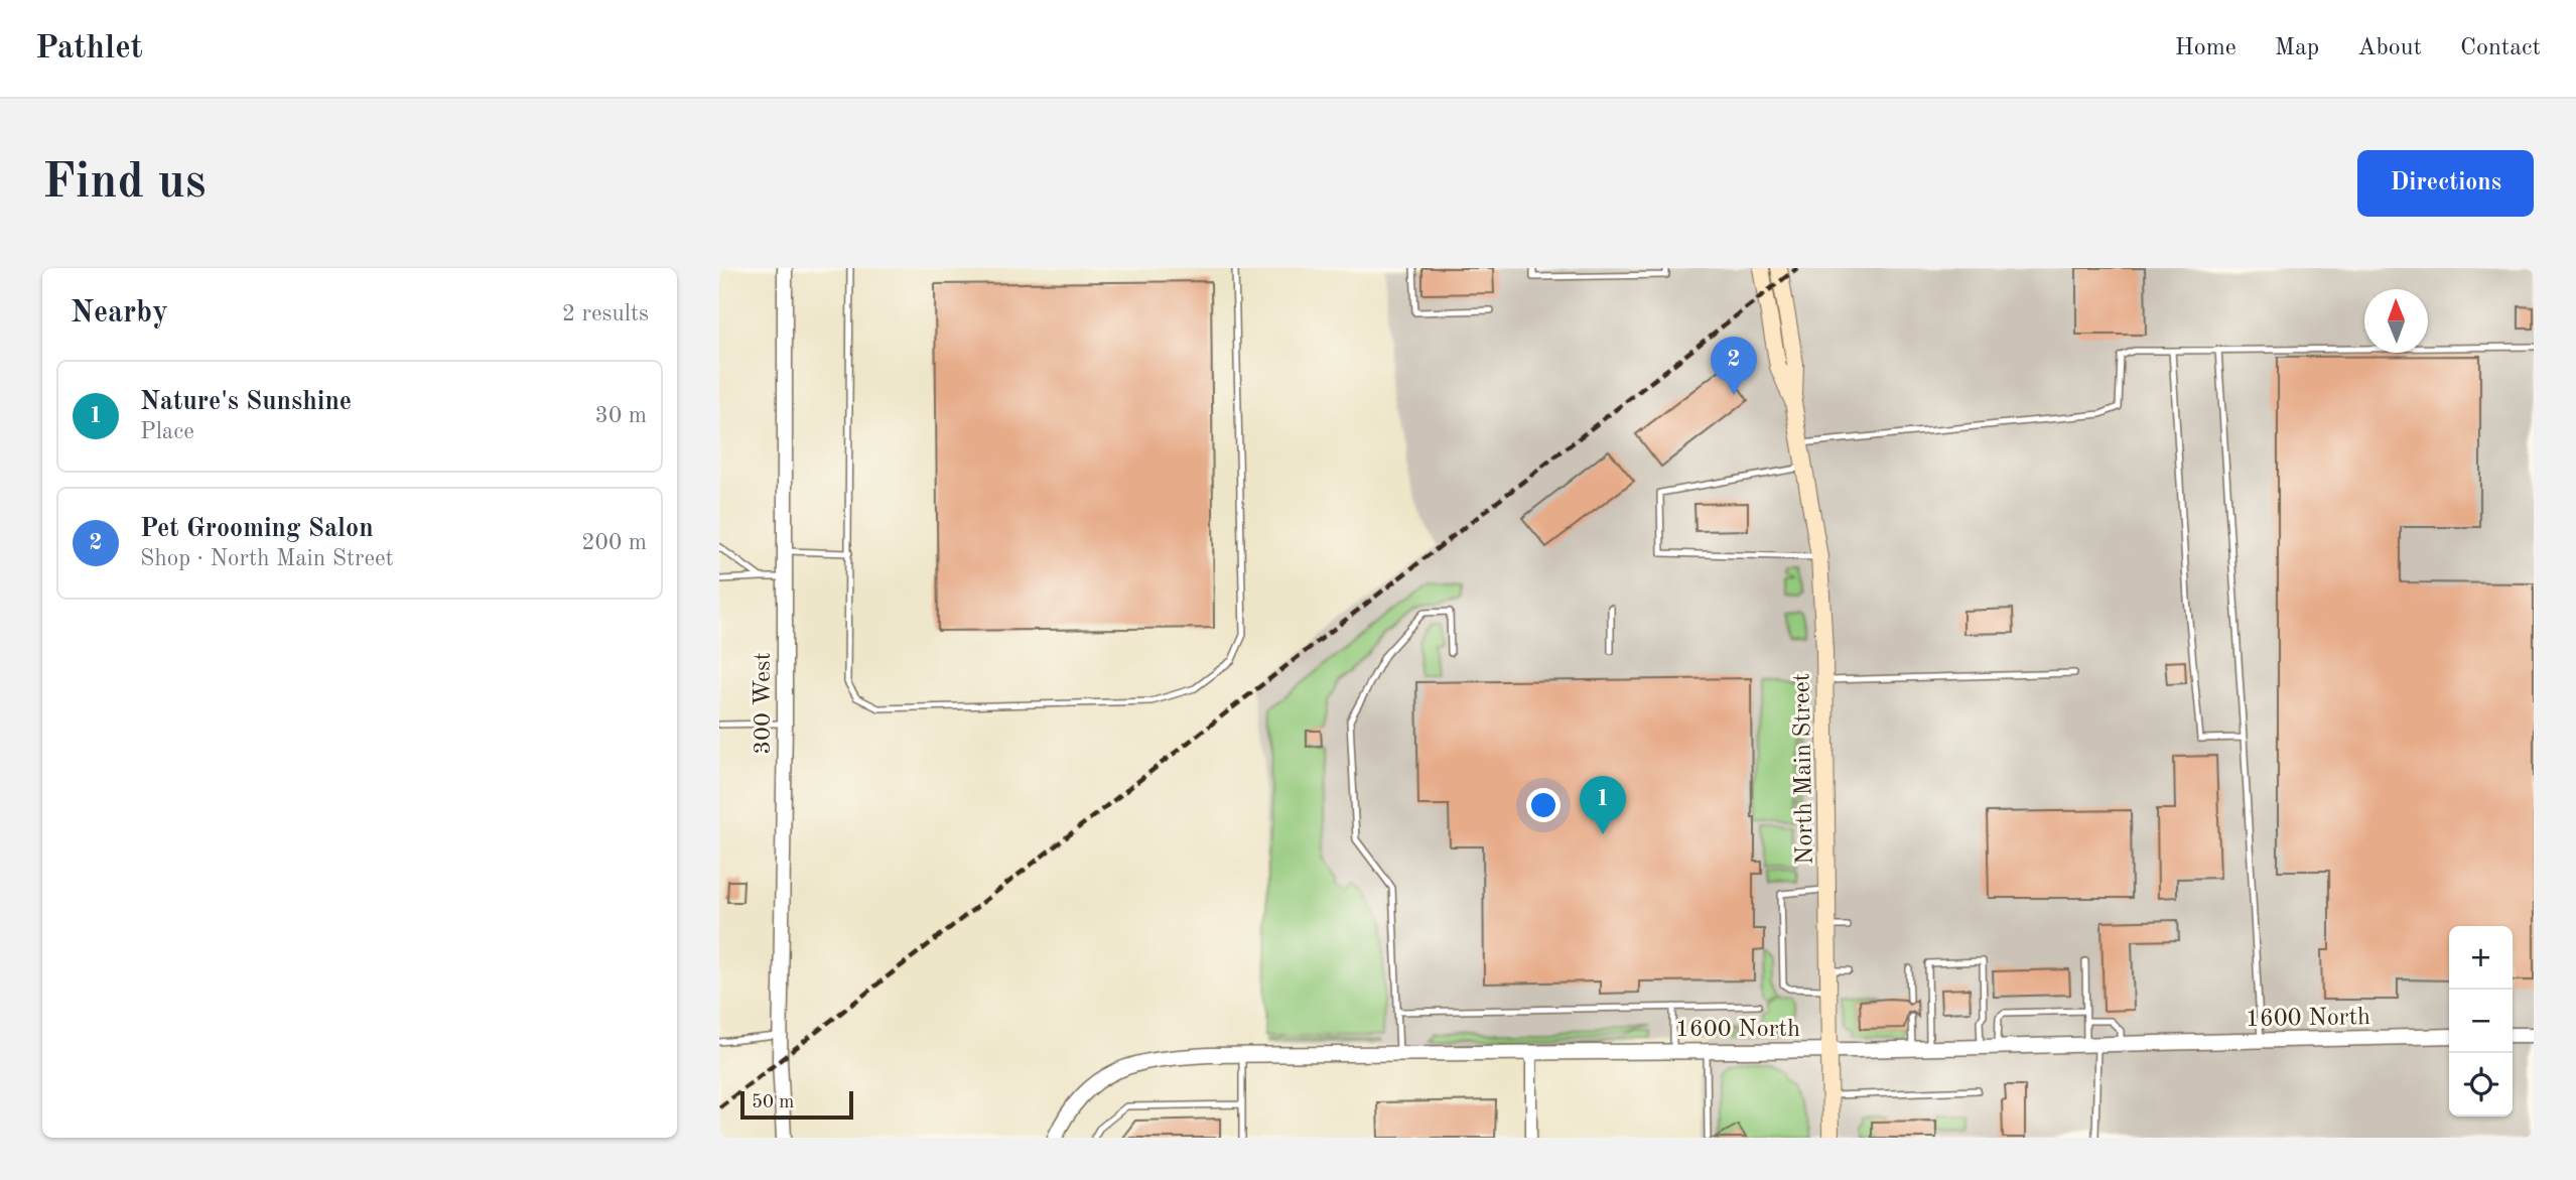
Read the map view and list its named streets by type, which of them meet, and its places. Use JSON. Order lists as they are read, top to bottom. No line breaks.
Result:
{"streets":{"main road":["North Main Street"],"street":["300 West","1600 North"]},"crossings":[["North Main Street","1600 North"]],"scale_bar":"50 m","north":"top","page":{"header":"Pathlet","nav":["Home","Map","About","Contact"],"buttons":"Directions","title":"Find us","heading":["Nearby","2 results"],"pins":["2","1"],"list":[{"mark":"1","name":"Nature's Sunshine","note":"Place","value":"30 m"},{"mark":"2","name":"Pet Grooming Salon","note":"Shop · North Main Street","value":"200 m"}],"map_buttons":["+","−"],"scale":"50 m"}}
